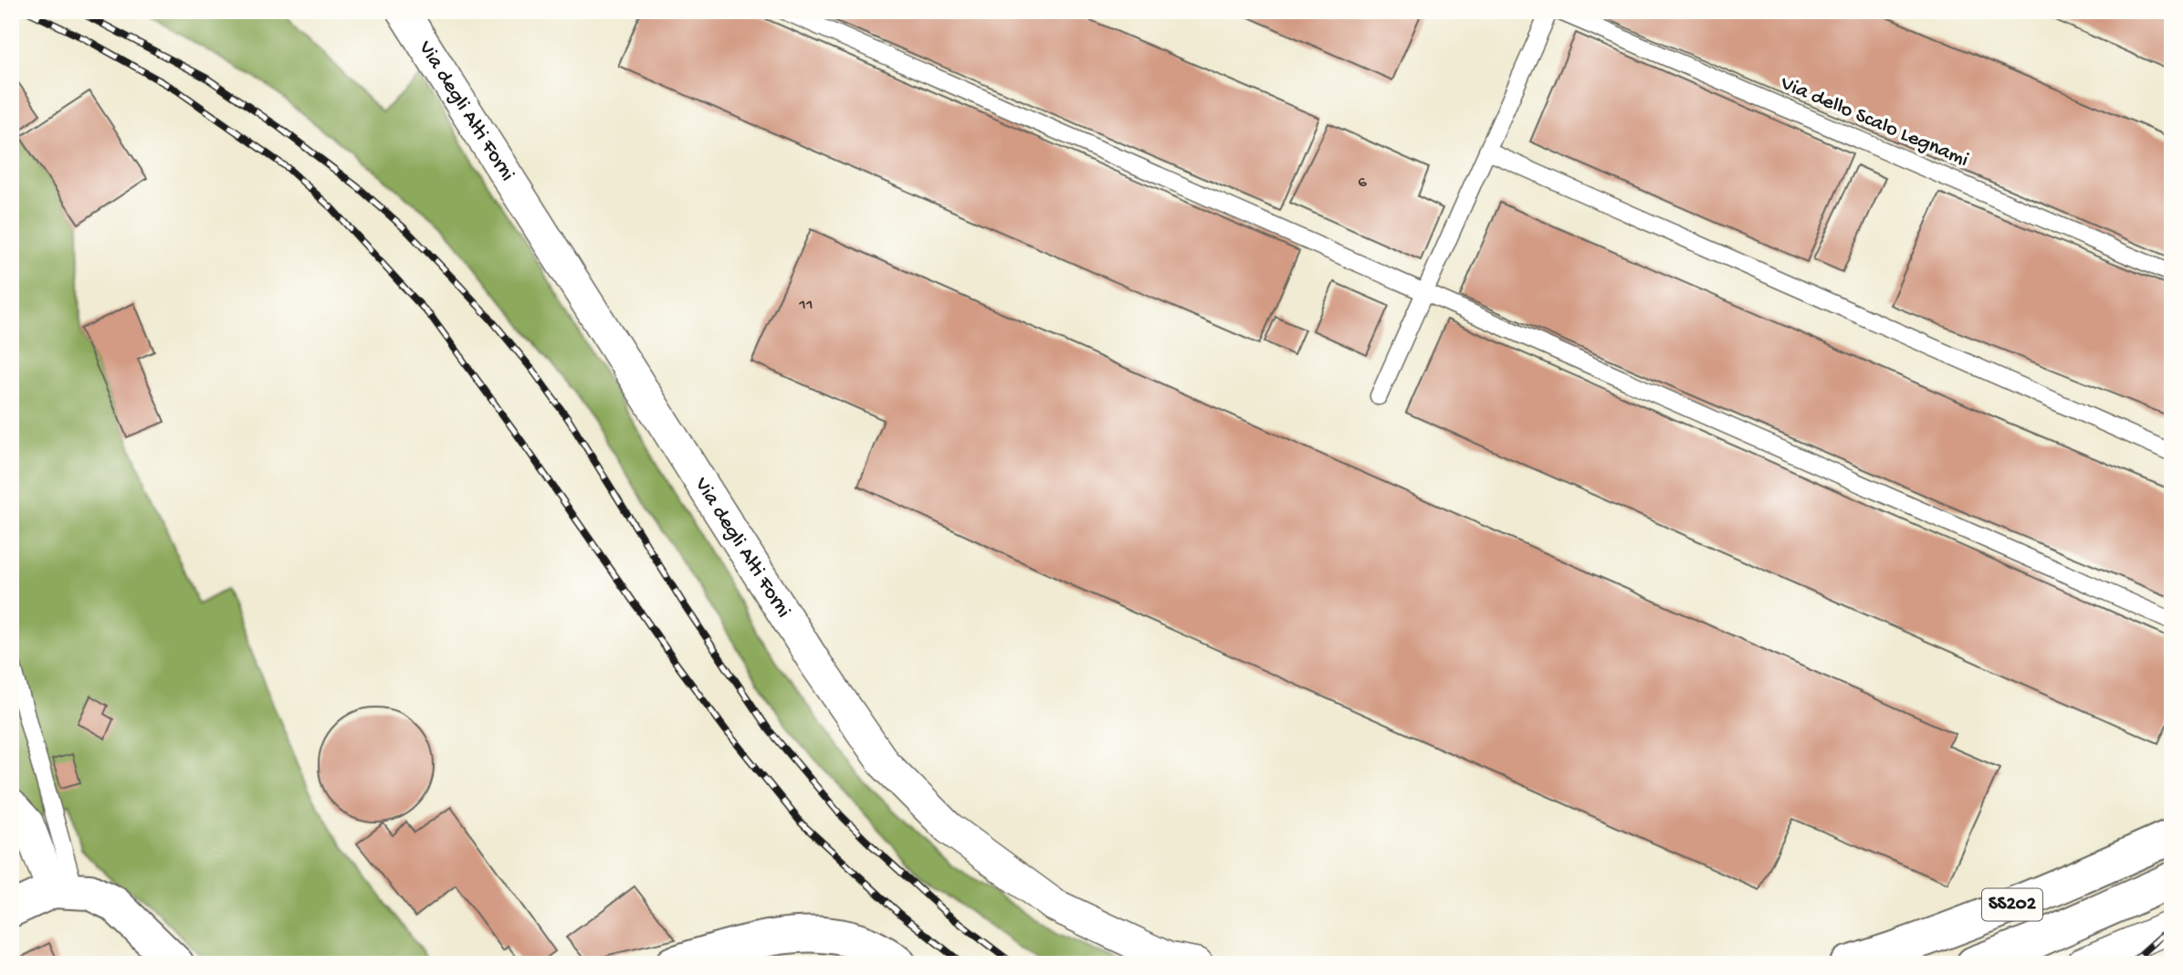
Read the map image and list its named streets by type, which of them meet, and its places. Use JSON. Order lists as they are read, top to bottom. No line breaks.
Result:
{"streets":{"main road":["SS202"],"street":["Via degli Alti Forni"],"lane":["Via dello Scalo Legnami"]},"house_numbers":["6","11"]}
